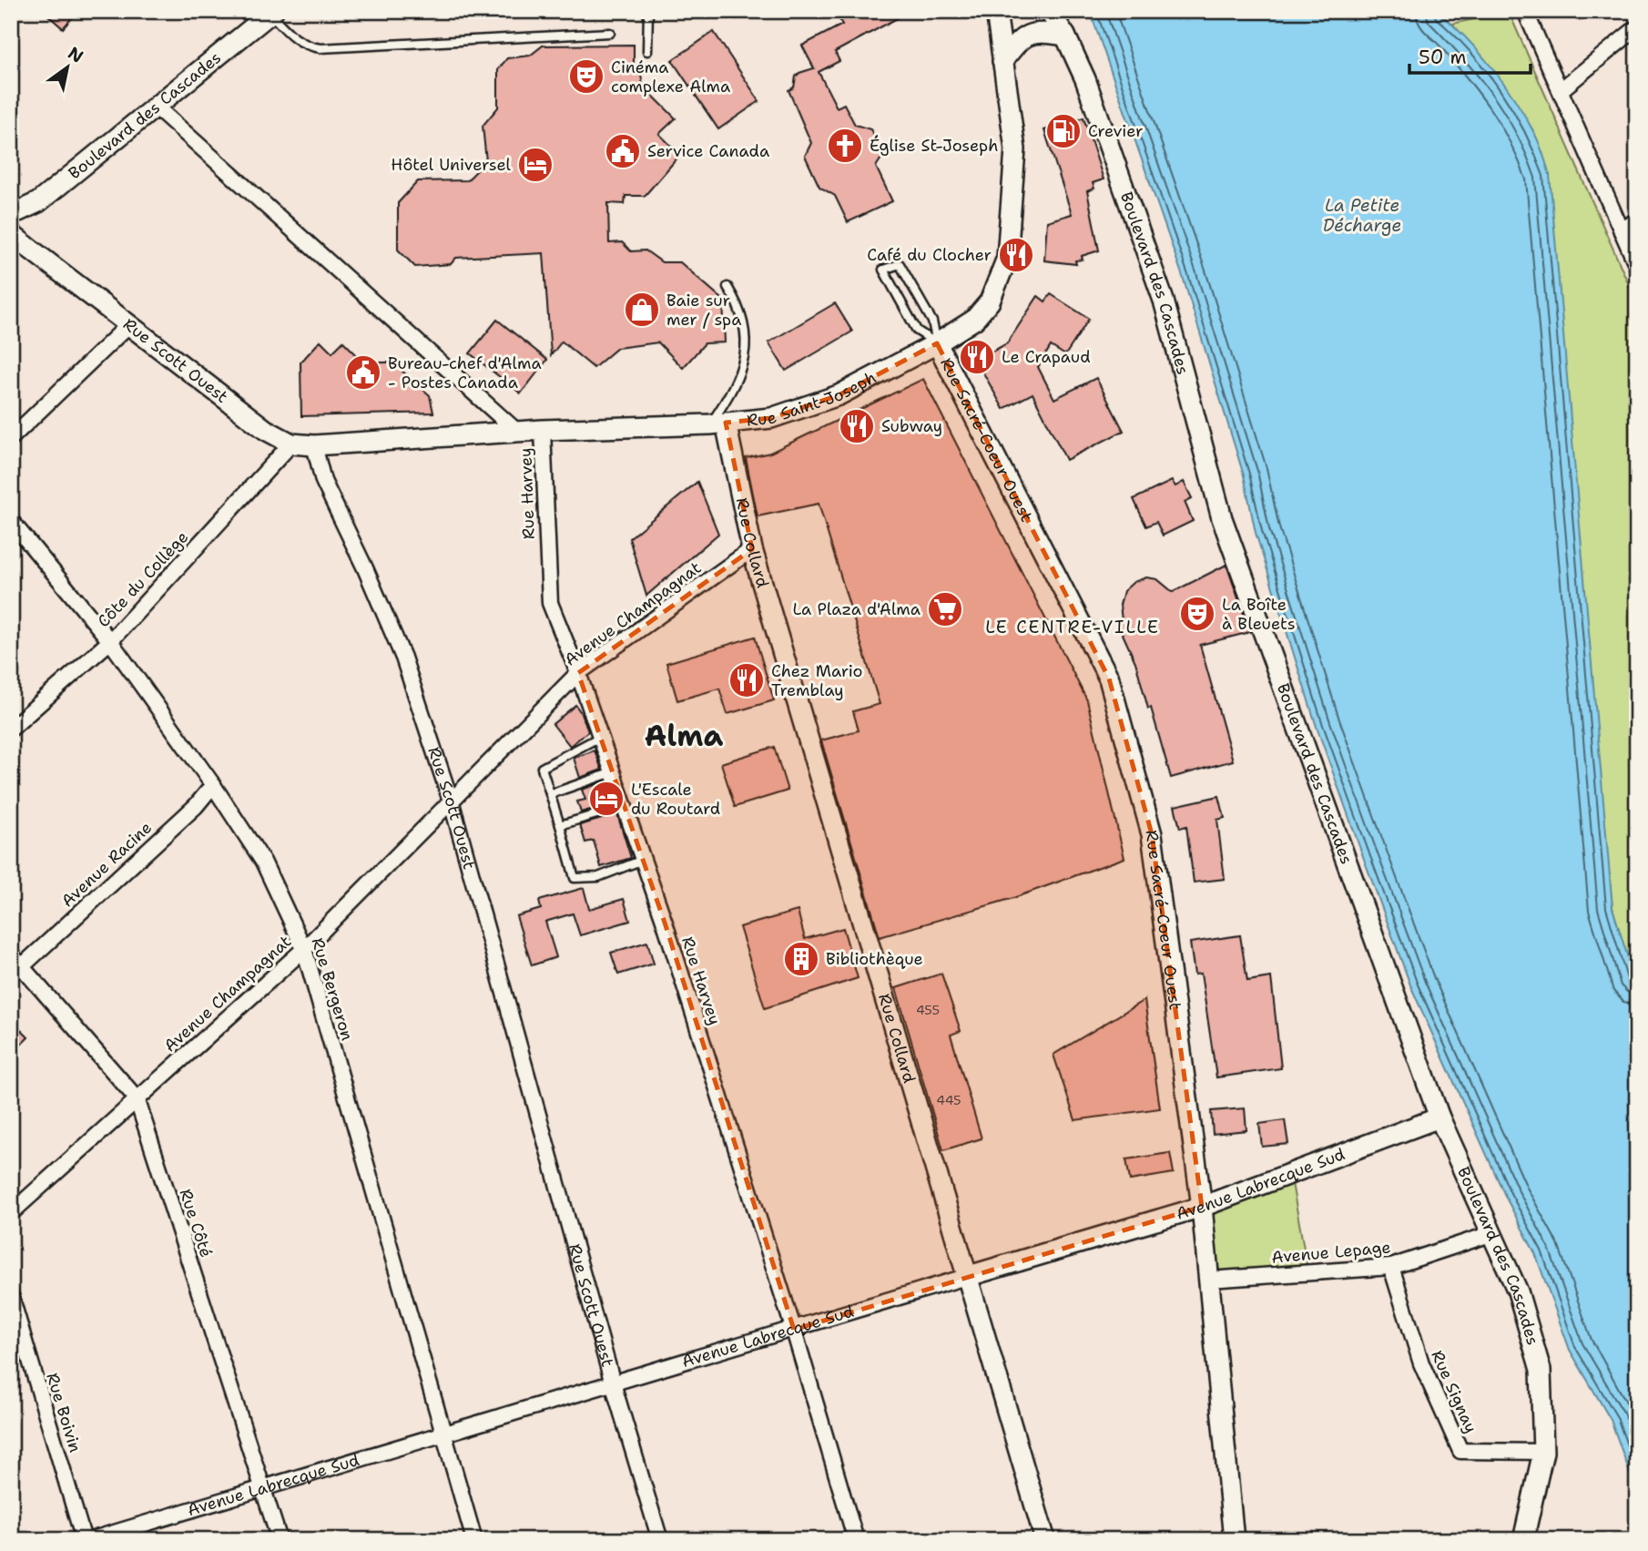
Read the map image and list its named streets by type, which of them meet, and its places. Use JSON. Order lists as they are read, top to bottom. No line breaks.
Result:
{"streets":{"street":["Boulevard des Cascades","Rue Scott Ouest","Rue Saint-Joseph","Rue Sacré-Coeur Ouest","Rue Harvey","Rue Collard","Côte du Collège","Avenue Champagnat","Avenue Racine","Rue Bergeron","Avenue Labrecque Sud","Rue Côté","Avenue Lepage","Rue Signay","Rue Boivin"]},"crossings":[["Boulevard des Cascades","Rue Harvey"],["Boulevard des Cascades","Avenue Labrecque Sud"],["Boulevard des Cascades","Avenue Lepage"],["Boulevard des Cascades","Rue Signay"],["Rue Scott Ouest","Rue Saint-Joseph"],["Rue Scott Ouest","Côte du Collège"],["Rue Scott Ouest","Avenue Champagnat"],["Rue Scott Ouest","Avenue Labrecque Sud"],["Rue Saint-Joseph","Rue Sacré-Coeur Ouest"],["Rue Saint-Joseph","Rue Harvey"],["Rue Saint-Joseph","Rue Collard"],["Rue Sacré-Coeur Ouest","Avenue Labrecque Sud"],["Rue Sacré-Coeur Ouest","Avenue Lepage"],["Rue Harvey","Avenue Champagnat"],["Rue Harvey","Avenue Labrecque Sud"],["Rue Collard","Avenue Champagnat"],["Rue Collard","Avenue Labrecque Sud"],["Côte du Collège","Rue Bergeron"],["Avenue Champagnat","Rue Bergeron"],["Avenue Champagnat","Rue Côté"],["Avenue Racine","Rue Bergeron"],["Avenue Racine","Rue Côté"],["Rue Bergeron","Avenue Labrecque Sud"],["Avenue Labrecque Sud","Rue Côté"],["Avenue Lepage","Rue Signay"]],"districts":["LE CENTRE-VILLE","Alma"],"water":["La Petite Décharge"],"places":{"theatre":["Cinéma complexe Alma","La Boîte à Bleuets"],"fuel station":["Crevier"],"church":["Église St-Joseph"],"public building":["Service Canada","Bureau-chef d'Alma - Postes Canada"],"hotel":["Hôtel Universel","L'Escale du Routard"],"restaurant":["Café du Clocher","Le Crapaud","Subway","Chez Mario Tremblay"],"shop":["Baie sur mer / spa"],"supermarket":["La Plaza d'Alma"],"building":["Bibliothèque"]},"house_numbers":["455","445"],"scale_bar":"50 m","north":"top right"}
